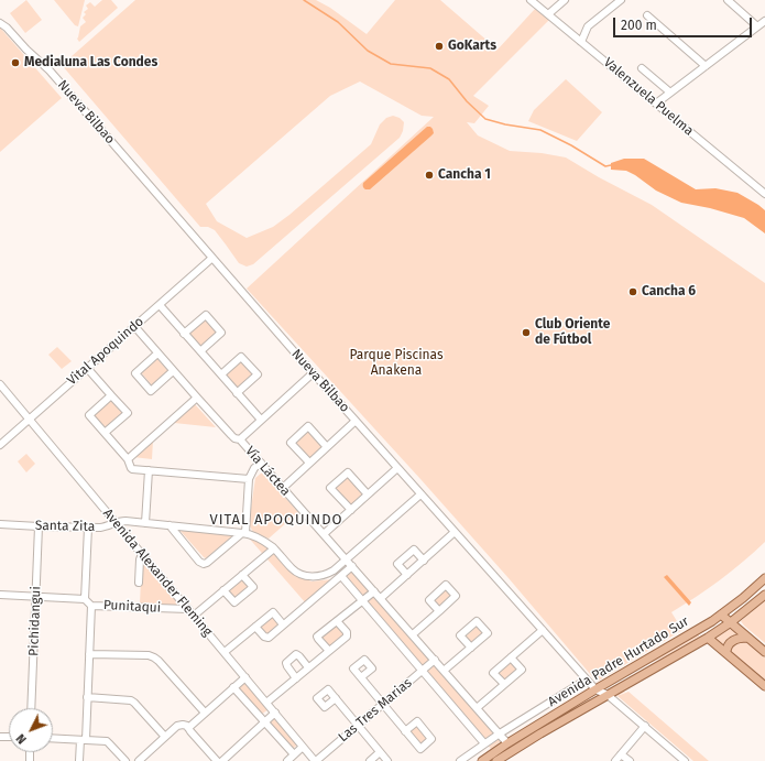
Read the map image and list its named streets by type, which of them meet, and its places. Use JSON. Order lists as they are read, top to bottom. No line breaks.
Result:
{"streets":{"main road":["Avenida Padre Hurtado Sur"],"street":["Valenzuela Puelma","Nueva Bilbao","Vital Apoquindo","Vía Láctea","Santa Zita","Avenida Alexander Fleming","Punitaqui","Pichidangui","Las Tres Marias"]},"crossings":[["Nueva Bilbao","Vital Apoquindo"],["Nueva Bilbao","Santa Zita"],["Nueva Bilbao","Avenida Padre Hurtado Sur"],["Vital Apoquindo","Vía Láctea"],["Vital Apoquindo","Avenida Alexander Fleming"],["Vía Láctea","Santa Zita"],["Vía Láctea","Avenida Padre Hurtado Sur"],["Vía Láctea","Las Tres Marias"],["Santa Zita","Avenida Alexander Fleming"],["Santa Zita","Pichidangui"],["Avenida Alexander Fleming","Punitaqui"],["Avenida Alexander Fleming","Las Tres Marias"],["Punitaqui","Pichidangui"]],"districts":["VITAL APOQUINDO"],"parks":["Parque Piscinas Anakena"],"places":["GoKarts","Medialuna Las Condes","Cancha 1","Cancha 6","Club Oriente de Fútbol"],"scale_bar":"200 m","north":"bottom left"}
